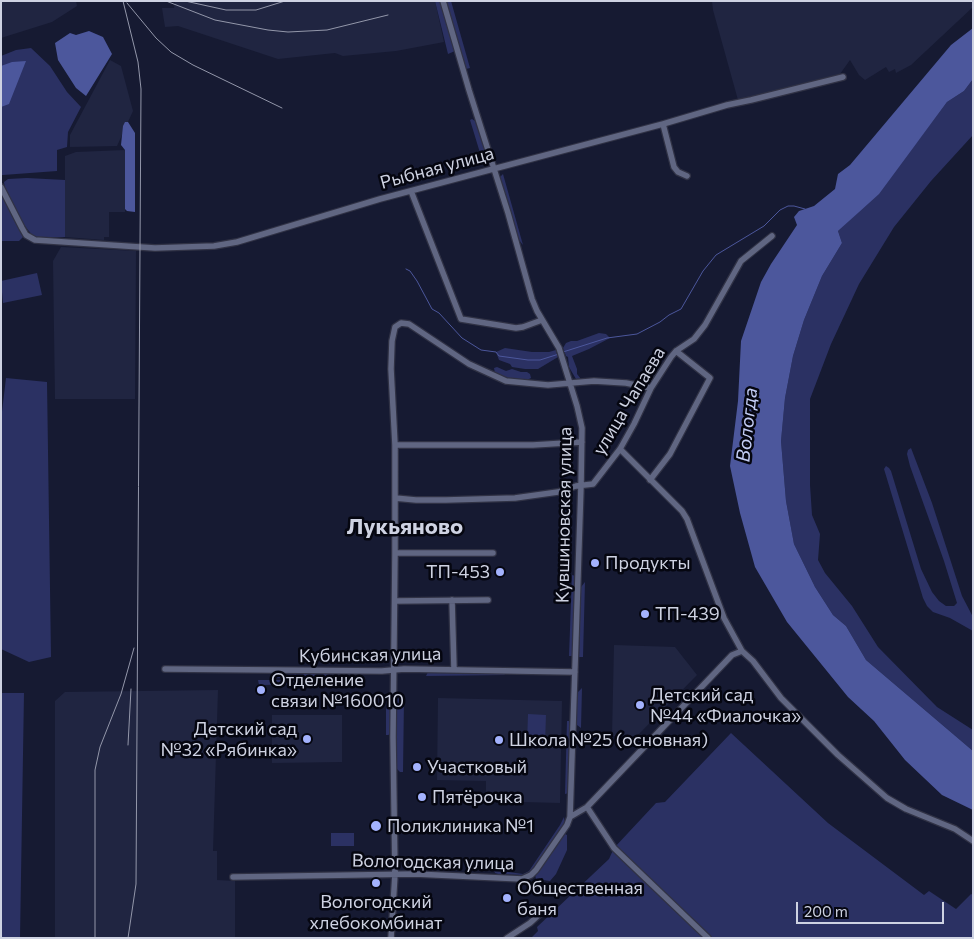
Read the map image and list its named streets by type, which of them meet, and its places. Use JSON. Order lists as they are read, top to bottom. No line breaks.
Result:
{"streets":{"street":["Рыбная улица","улица Чапаева","Кувшиновская улица","Кубинская улица","Вологодская улица"]},"crossings":[["Рыбная улица","Кувшиновская улица"],["улица Чапаева","Кувшиновская улица"],["Кувшиновская улица","Кубинская улица"],["Кувшиновская улица","Вологодская улица"]],"districts":["Лукьяново"],"water":["Вологда"],"places":["Продукты","ТП-453","ТП-439","Отделение связи №160010","Детский сад №44 «Фиалочка»","Детский сад №32 «Рябинка»","Школа №25 (основная)","Участковый","Пятёрочка","Поликлиника №1","Вологодский хлебокомбинат","Общественная баня"],"scale_bar":"200 m"}
